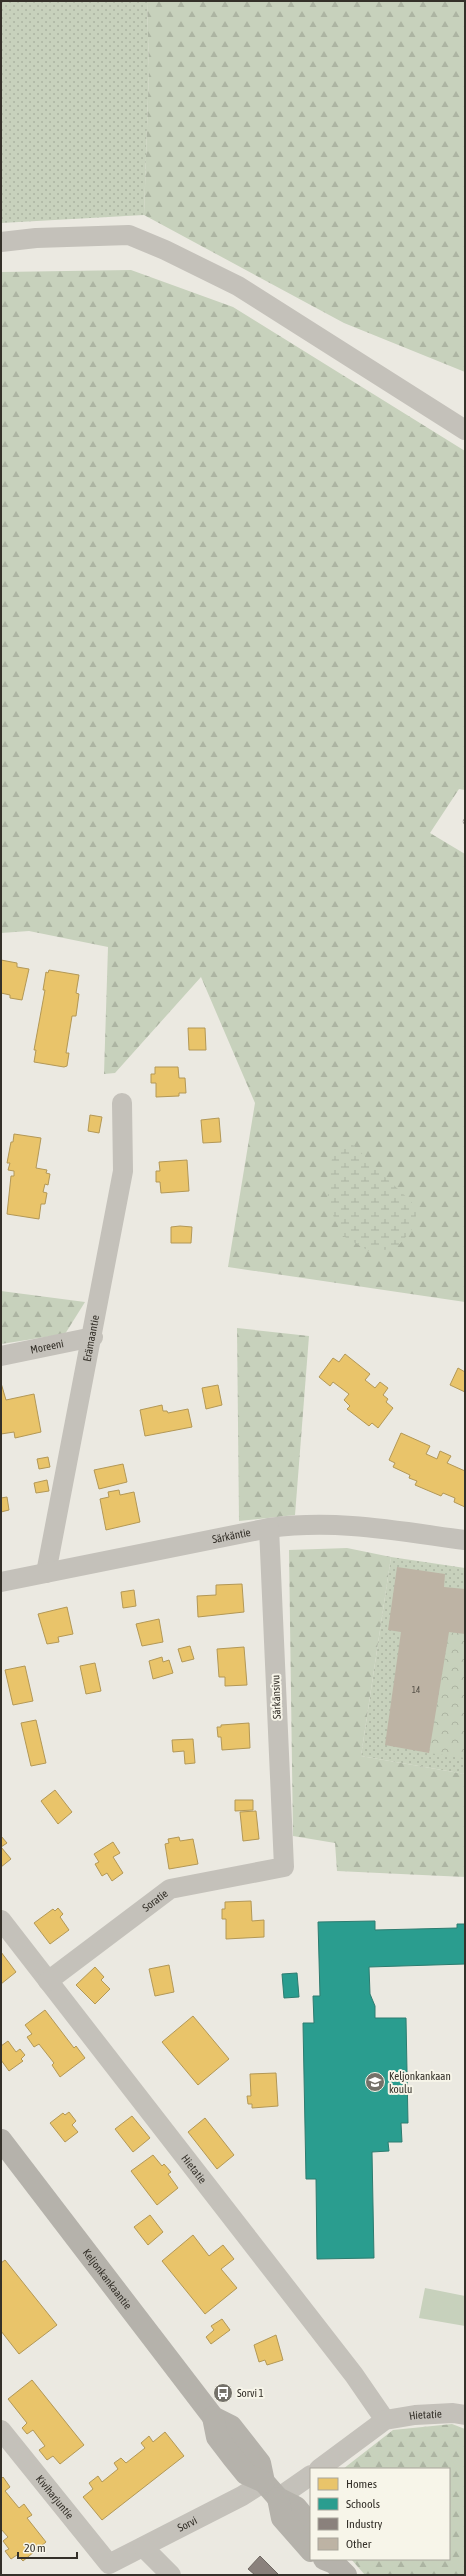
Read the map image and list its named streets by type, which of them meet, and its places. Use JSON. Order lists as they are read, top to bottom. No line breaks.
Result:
{"streets":{"main road":["Keljonkankaantie"],"street":["Erämaantie","Moreeni","Särkäntie","Särkänsivu","Soratie","Hietatie","Kiviharjuntie","Sorvi"]},"crossings":[["Erämaantie","Moreeni"],["Erämaantie","Särkäntie"],["Särkäntie","Särkänsivu"],["Särkänsivu","Soratie"],["Soratie","Hietatie"],["Keljonkankaantie","Sorvi"],["Kiviharjuntie","Sorvi"]],"places":{"school or university":["Keljonkankaan koulu"],"bus stop":["Sorvi 1"]},"house_numbers":["14"],"legend":["Homes","Schools","Industry","Other"],"scale_bar":"20 m"}
